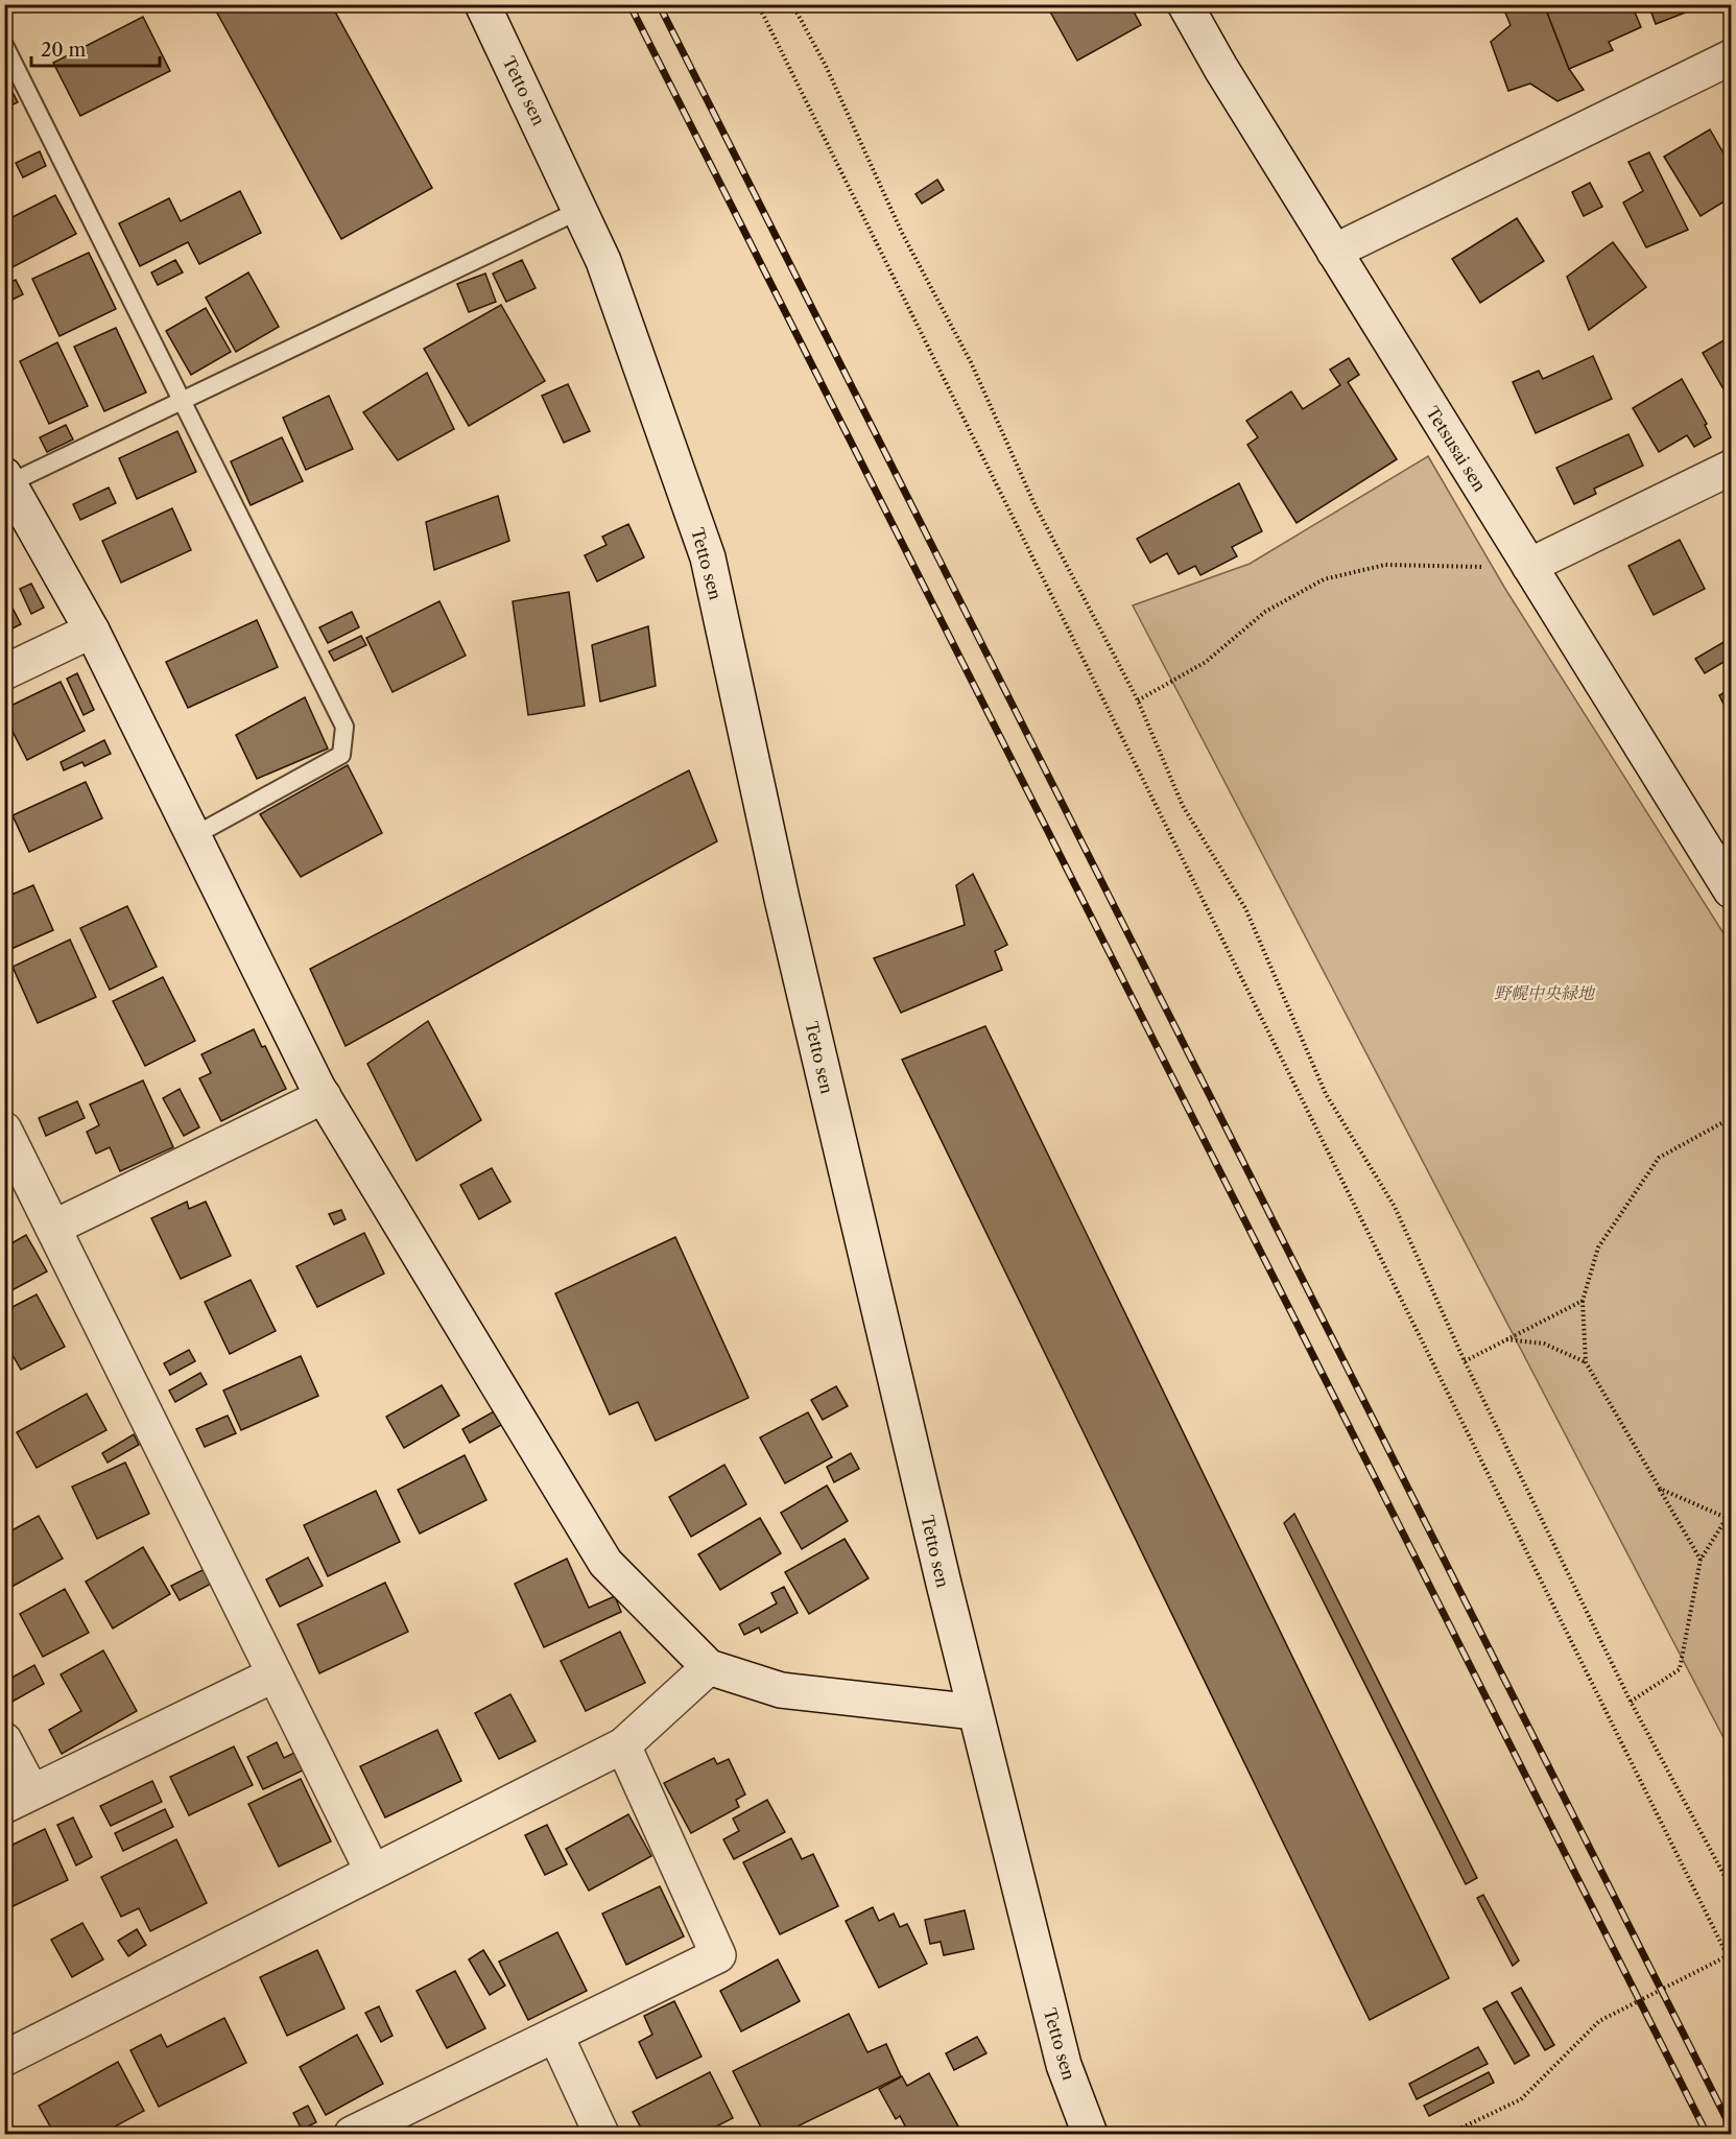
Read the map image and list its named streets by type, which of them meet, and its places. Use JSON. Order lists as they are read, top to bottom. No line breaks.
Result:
{"streets":{"street":["Tetto sen","Tetsusai sen"]},"parks":["野幌中央緑地"],"scale_bar":"20 m"}
